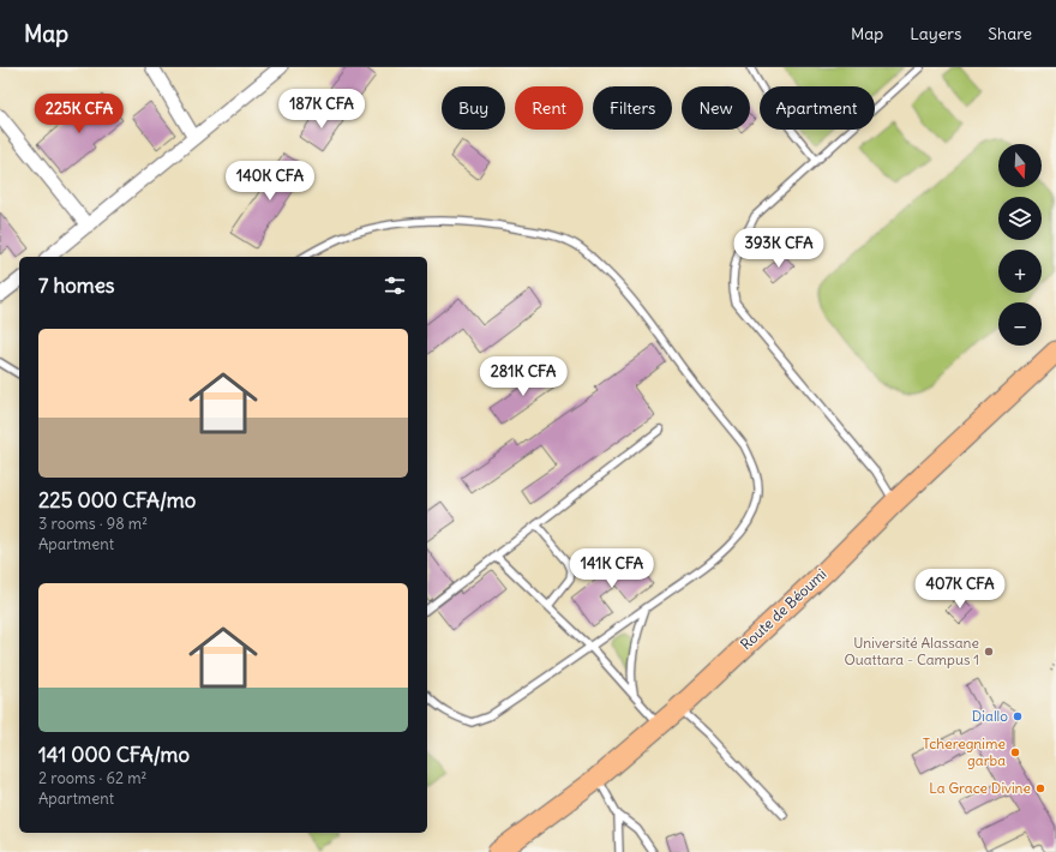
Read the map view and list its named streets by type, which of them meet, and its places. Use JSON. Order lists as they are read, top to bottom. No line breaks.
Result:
{"streets":{"main road":["Route de Béoumi"]},"places":["Université Alassane Ouattara - Campus 1","Diallo","Tcheregnime garba","La Grace Divine"],"north":"bottom","page":{"header":"Map","nav":["Map","Layers","Share"],"chip":["Buy","Rent","Filters","New","Apartment"],"price":["187K CFA","225K CFA","140K CFA","393K CFA","281K CFA","141K CFA","407K CFA"],"map_buttons":["+","−"],"heading":"7 homes","list":[{"name":"225 000 CFA/mo","note":"3 rooms · 98 m² · Apartment"},{"name":"141 000 CFA/mo","note":"2 rooms · 62 m² · Apartment"}]}}
